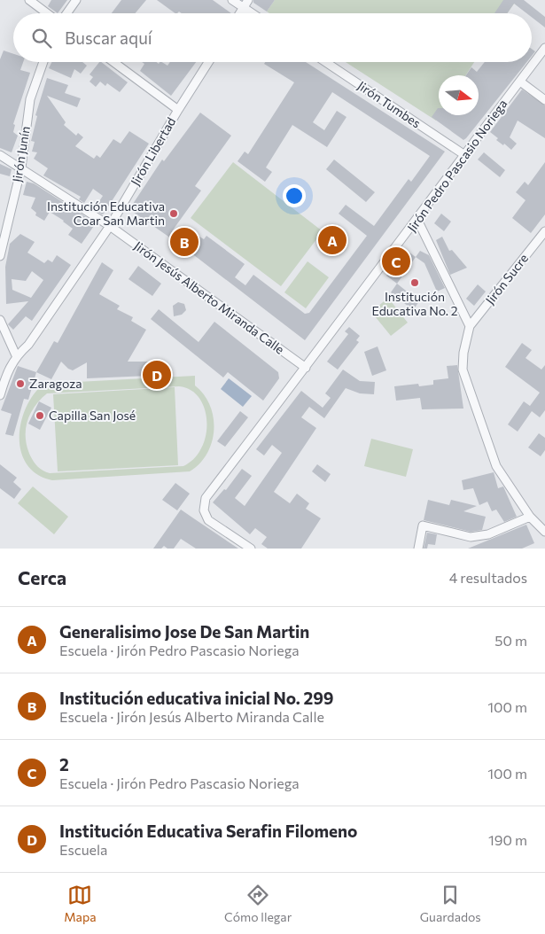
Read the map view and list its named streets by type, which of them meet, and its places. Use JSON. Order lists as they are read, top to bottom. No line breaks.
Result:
{"streets":{"street":["Jirón Tumbes","Jirón Libertad","Jirón Junín","Jirón Pedro Pascasio Noriega","Jirón Sucre","Jirón Jesús Alberto Miranda Calle"]},"crossings":[["Jirón Tumbes","Jirón Pedro Pascasio Noriega"],["Jirón Libertad","Jirón Jesús Alberto Miranda Calle"],["Jirón Junín","Jirón Jesús Alberto Miranda Calle"],["Jirón Pedro Pascasio Noriega","Jirón Jesús Alberto Miranda Calle"]],"places":["Institución Educativa Coar San Martin","Institución Educativa No. 2","Zaragoza","Capilla San José"],"north":"right","page":{"search":"Buscar aquí","pins":["A","B","C","D"],"heading":["Cerca","4 resultados"],"list":[{"mark":"A","name":"Generalisimo Jose De San Martin","note":"Escuela · Jirón Pedro Pascasio Noriega","value":"50 m"},{"mark":"B","name":"Institución educativa inicial No. 299","note":"Escuela · Jirón Jesús Alberto Miranda Calle","value":"100 m"},{"mark":"C","name":"2","note":"Escuela · Jirón Pedro Pascasio Noriega","value":"100 m"},{"mark":"D","name":"Institución Educativa Serafin Filomeno","note":"Escuela","value":"190 m"}],"nav":["Mapa","Cómo llegar","Guardados"]}}
